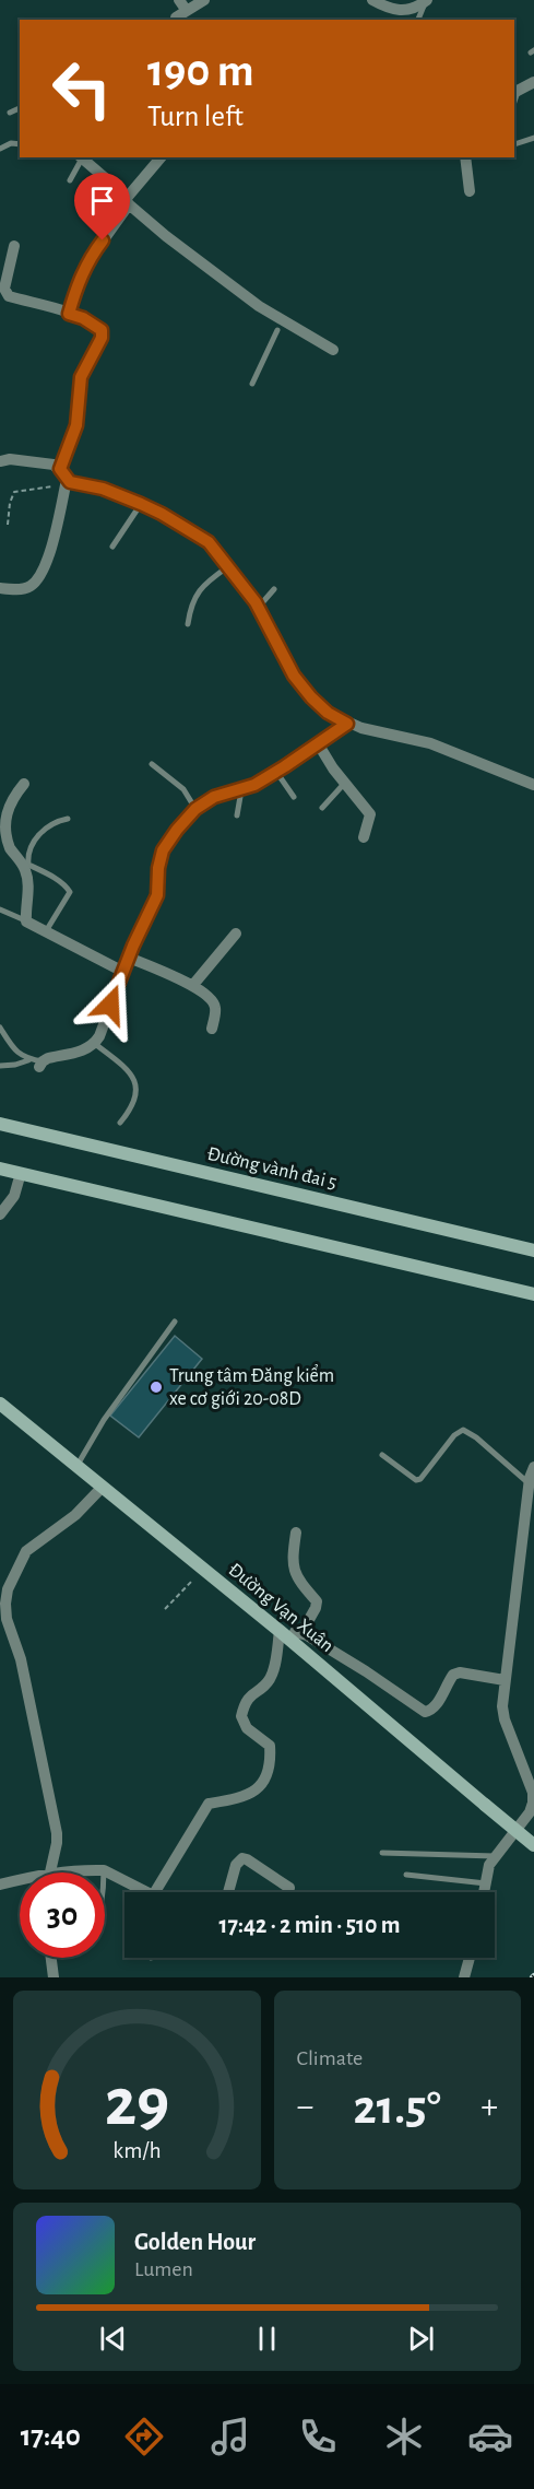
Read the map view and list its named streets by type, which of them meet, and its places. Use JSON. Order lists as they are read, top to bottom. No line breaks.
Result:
{"streets":{"main road":["Đường vành đai 5","Đường Vạn Xuân"]},"places":["Trung tâm Đăng kiểm xe cơ giới 20-08D"],"page":{"turn":["190 m","Turn left"],"limit":"30","trip":"17:42 · 2 min · 510 m","tile":"Climate","heat":["−","21.5°","+"],"song":["Golden Hour","Lumen"],"tabs":"17:40","gauge":["29","km/h"]}}
